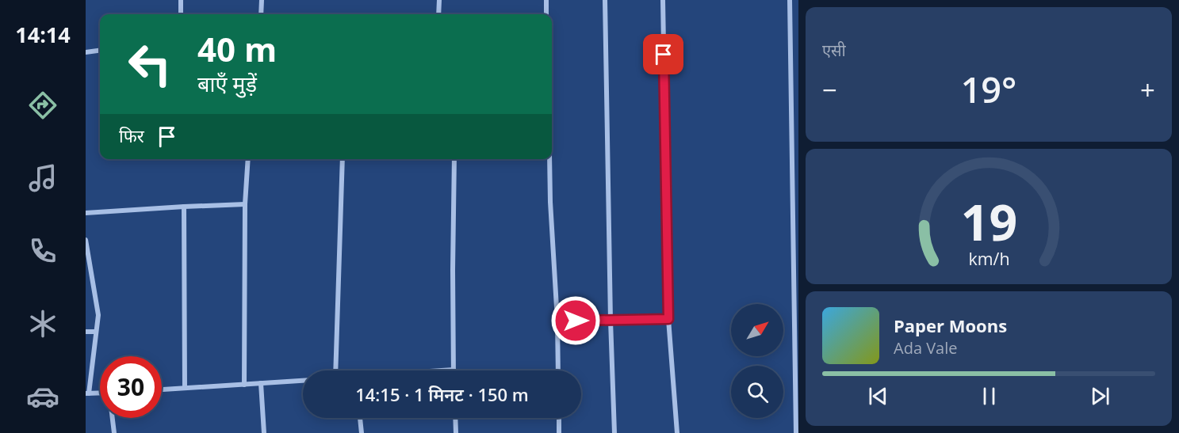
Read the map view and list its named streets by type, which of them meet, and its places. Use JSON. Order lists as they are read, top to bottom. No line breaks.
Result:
{"north":"top right","page":{"tabs":"14:14","tile":"एसी","turn":["40 m","बाएँ मुड़ें"],"heat":["−","19°","+"],"then":"फिर","song":["Paper Moons","Ada Vale"],"limit":"30","trip":"14:15 · 1 मिनट · 150 m","gauge":["19","km/h"]}}
